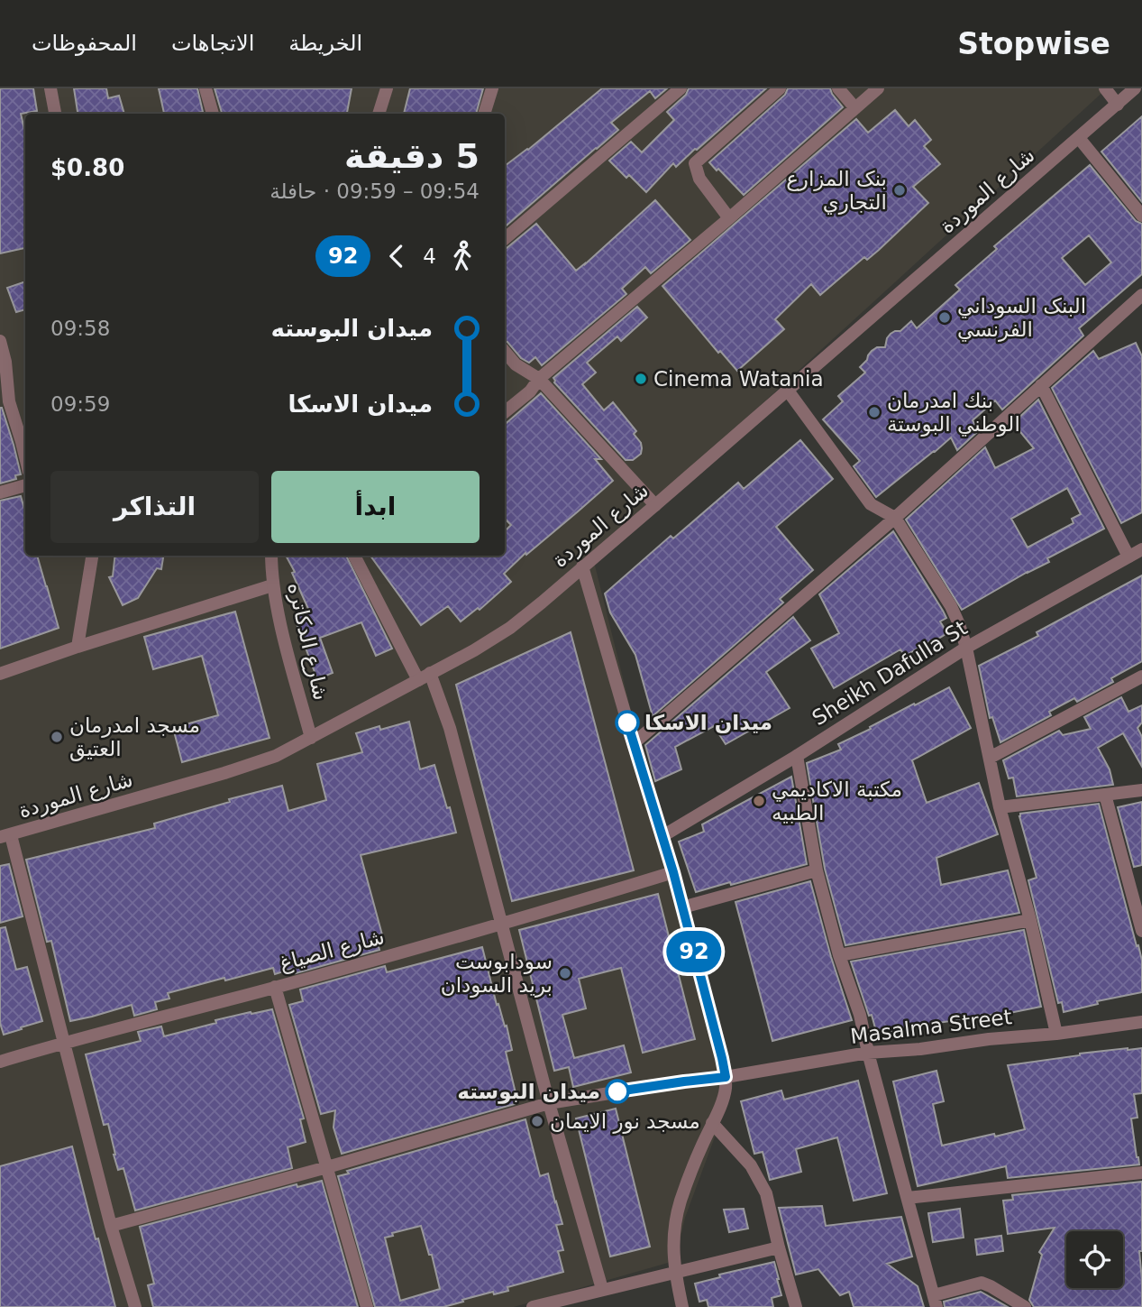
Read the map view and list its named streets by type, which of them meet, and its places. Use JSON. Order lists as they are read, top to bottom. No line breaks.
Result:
{"streets":{"street":["شارع الموردة","شارع الدكاتره","Sheikh Dafulla St","شارع الصياغ","Masalma Street"]},"crossings":[["شارع الموردة","شارع الدكاتره"]],"places":["بنک المزارع التجاري","البنک السوداني الفرنسي","Cinema Watania","بنك امدرمان الوطني البوستة","ميدان الاسكا","مسجد امدرمان العتيق","مكتبة الاكاديمي الطبيه","سودابوست بريد السودان","ميدان البوسته","مسجد نور الايمان"],"lines":["bus line 92"],"page":{"header":"Stopwise","nav":["الخريطة","الاتجاهات","المحفوظات"],"on_map":"92","heading":["5 دقيقة","09:54 – 09:59 · حافلة","$0.80"],"legs":["4","92"],"list":[{"name":"ميدان البوسته","value":"09:58"},{"name":"ميدان الاسكا","value":"09:59"}],"buttons":["ابدأ","التذاكر"]}}
